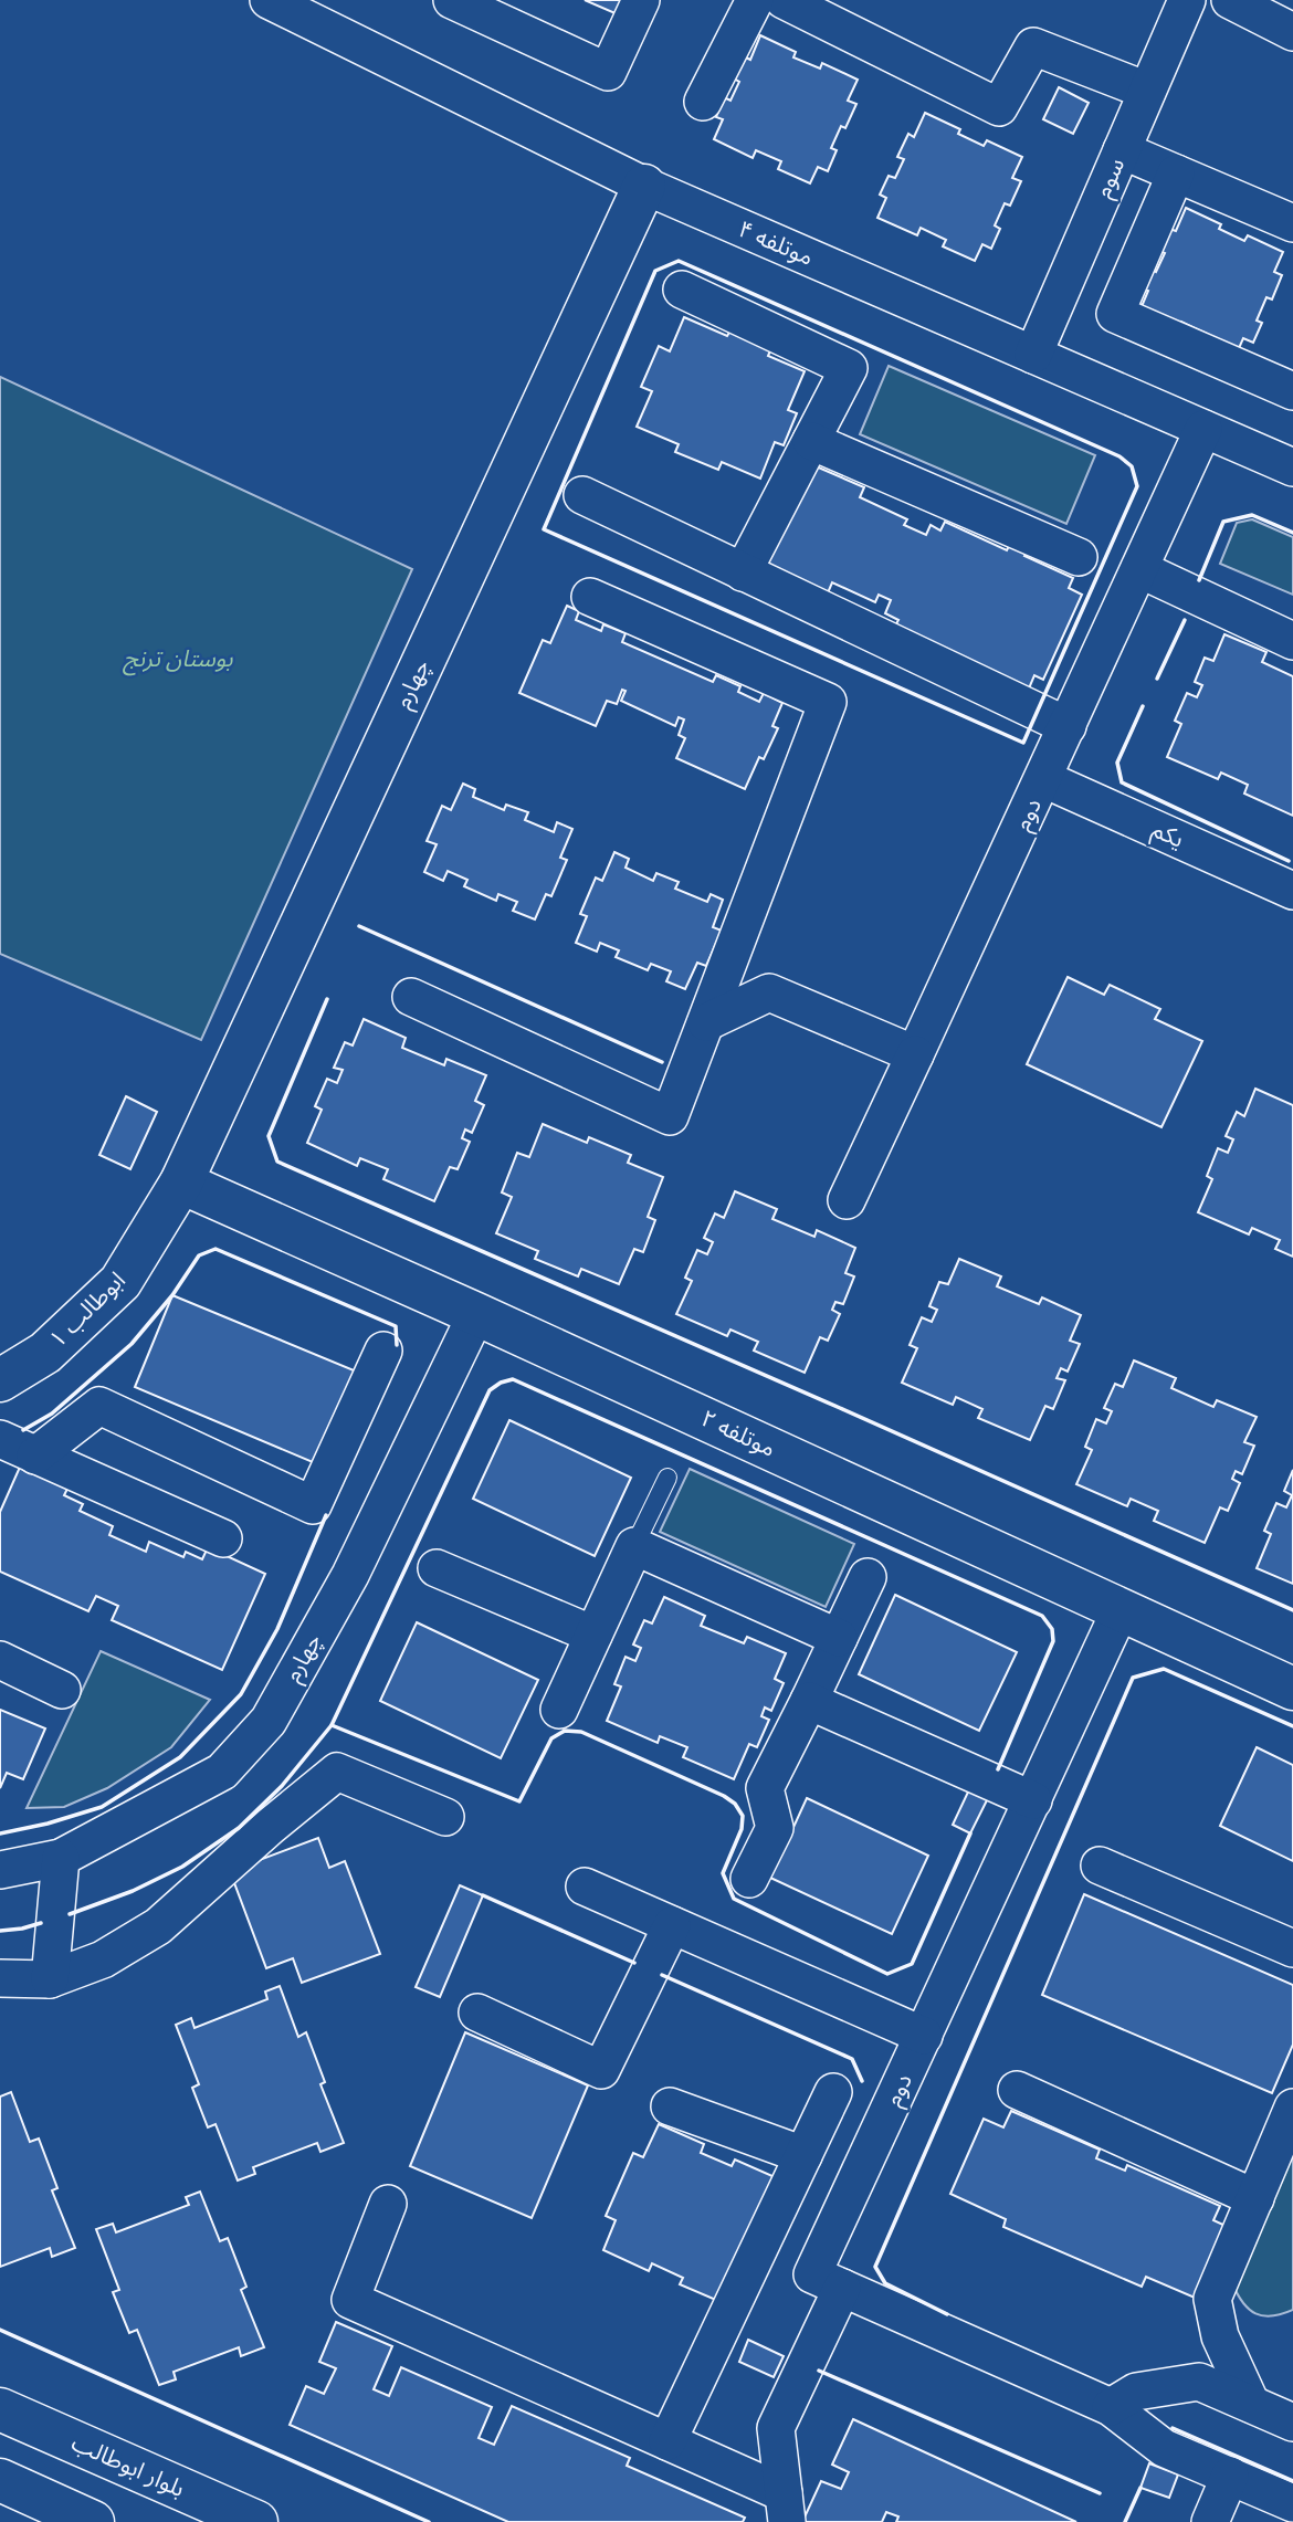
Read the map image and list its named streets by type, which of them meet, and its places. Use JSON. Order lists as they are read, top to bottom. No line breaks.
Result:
{"streets":{"street":["سوم","موتلفه ۴","چهارم","دوم","یکم","ابوطالب ۱","موتلفه ۲","بلوار ابوطالب"]},"crossings":[["سوم","موتلفه ۴"],["موتلفه ۴","چهارم"],["موتلفه ۴","دوم"],["چهارم","ابوطالب ۱"],["چهارم","موتلفه ۲"],["دوم","یکم"],["دوم","موتلفه ۲"],["ابوطالب ۱","موتلفه ۲"]],"parks":["بوستان ترنج"]}
